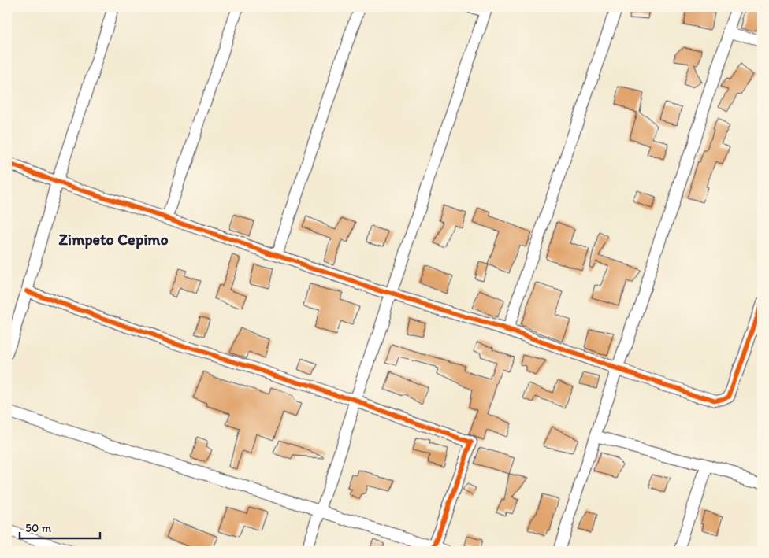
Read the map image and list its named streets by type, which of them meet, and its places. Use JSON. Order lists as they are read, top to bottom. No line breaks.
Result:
{"districts":["Zimpeto Cepimo"],"scale_bar":"50 m"}
